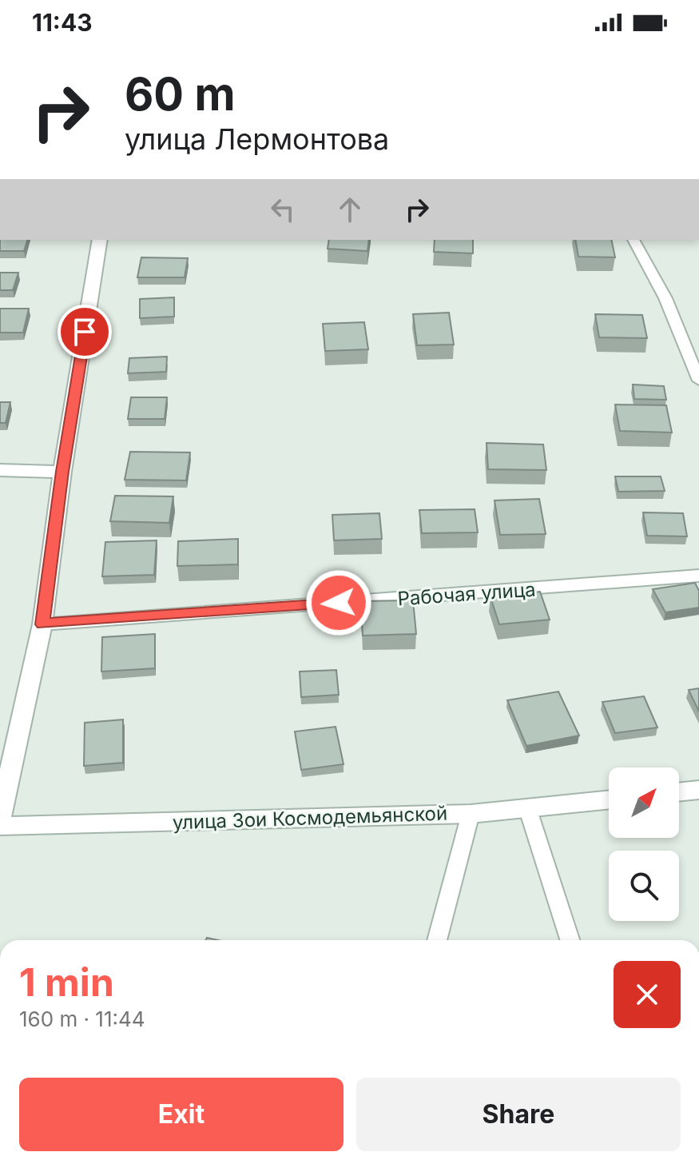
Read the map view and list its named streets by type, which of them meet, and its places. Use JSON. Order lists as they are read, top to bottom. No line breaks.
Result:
{"streets":{"street":["улица Зои Космодемьянской"],"lane":["Рабочая улица"]},"north":"top right","page":{"status":"11:43","turn":["60 m","улица Лермонтова"],"heading":["1 min","160 m · 11:44"],"buttons":["Exit","Share"]}}
